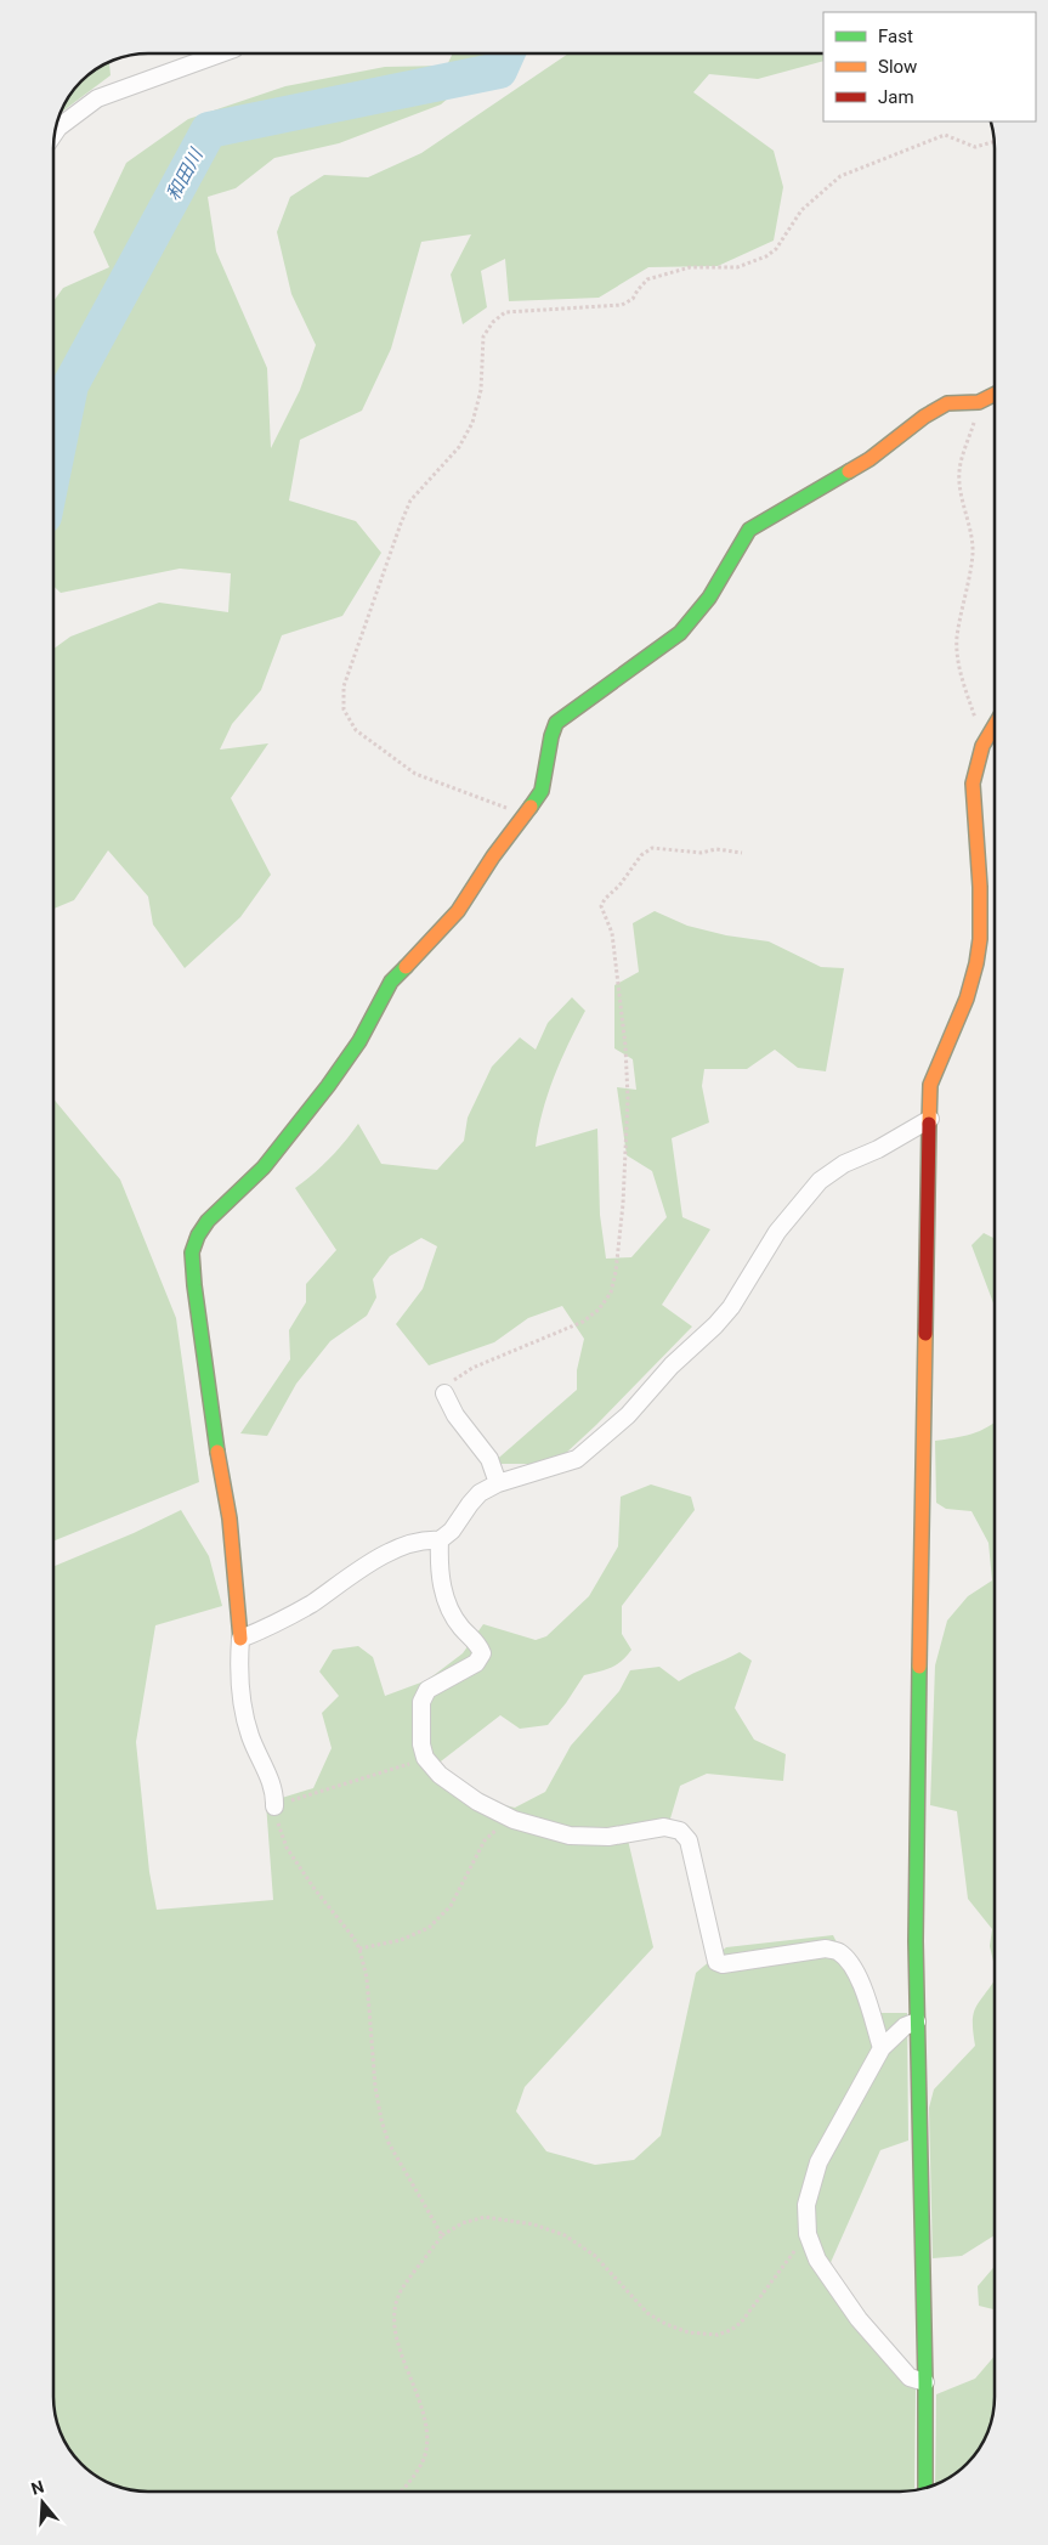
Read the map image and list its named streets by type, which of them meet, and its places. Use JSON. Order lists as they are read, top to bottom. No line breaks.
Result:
{"water":["和田川"],"legend":["Fast","Slow","Jam"],"north":"top"}
